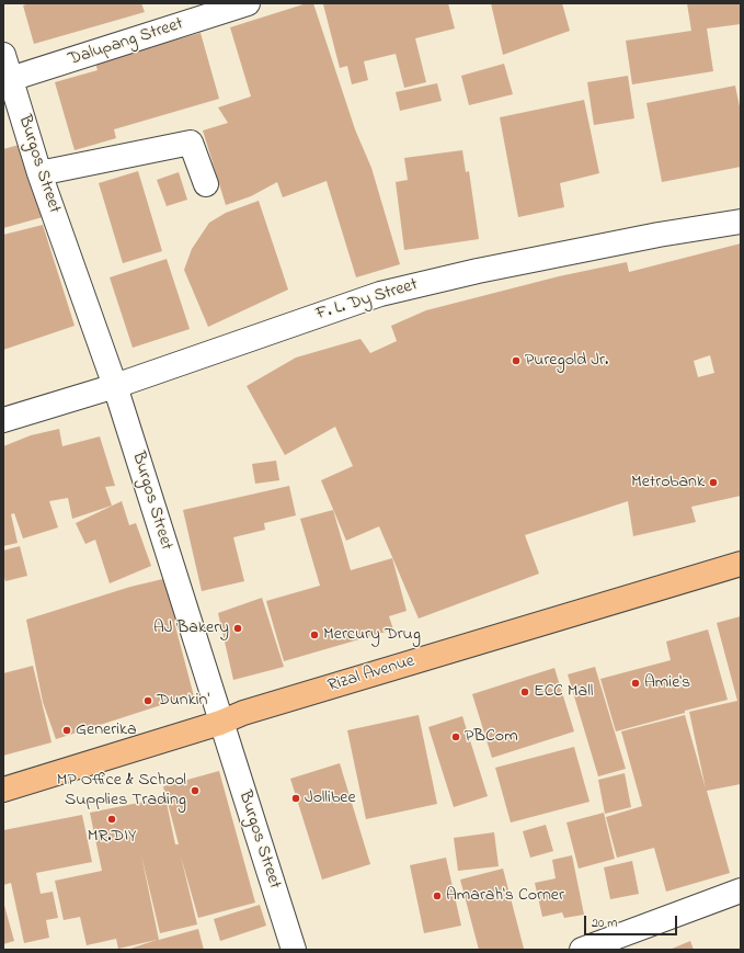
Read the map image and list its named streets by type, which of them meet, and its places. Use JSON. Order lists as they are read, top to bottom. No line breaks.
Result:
{"streets":{"main road":["Rizal Avenue"],"street":["Dalupang Street","Burgos Street","F. L. Dy Street"]},"crossings":[["Dalupang Street","Burgos Street"],["Burgos Street","F. L. Dy Street"],["Burgos Street","Rizal Avenue"]],"places":["Puregold Jr.","Metrobank","AJ Bakery","Mercury Drug","Amie's","ECC Mall","Dunkin'","Generika","PBCom","MP Office & School Supplies Trading","Jollibee","MR.DIY","Amarah's Corner"],"scale_bar":"20 m"}
